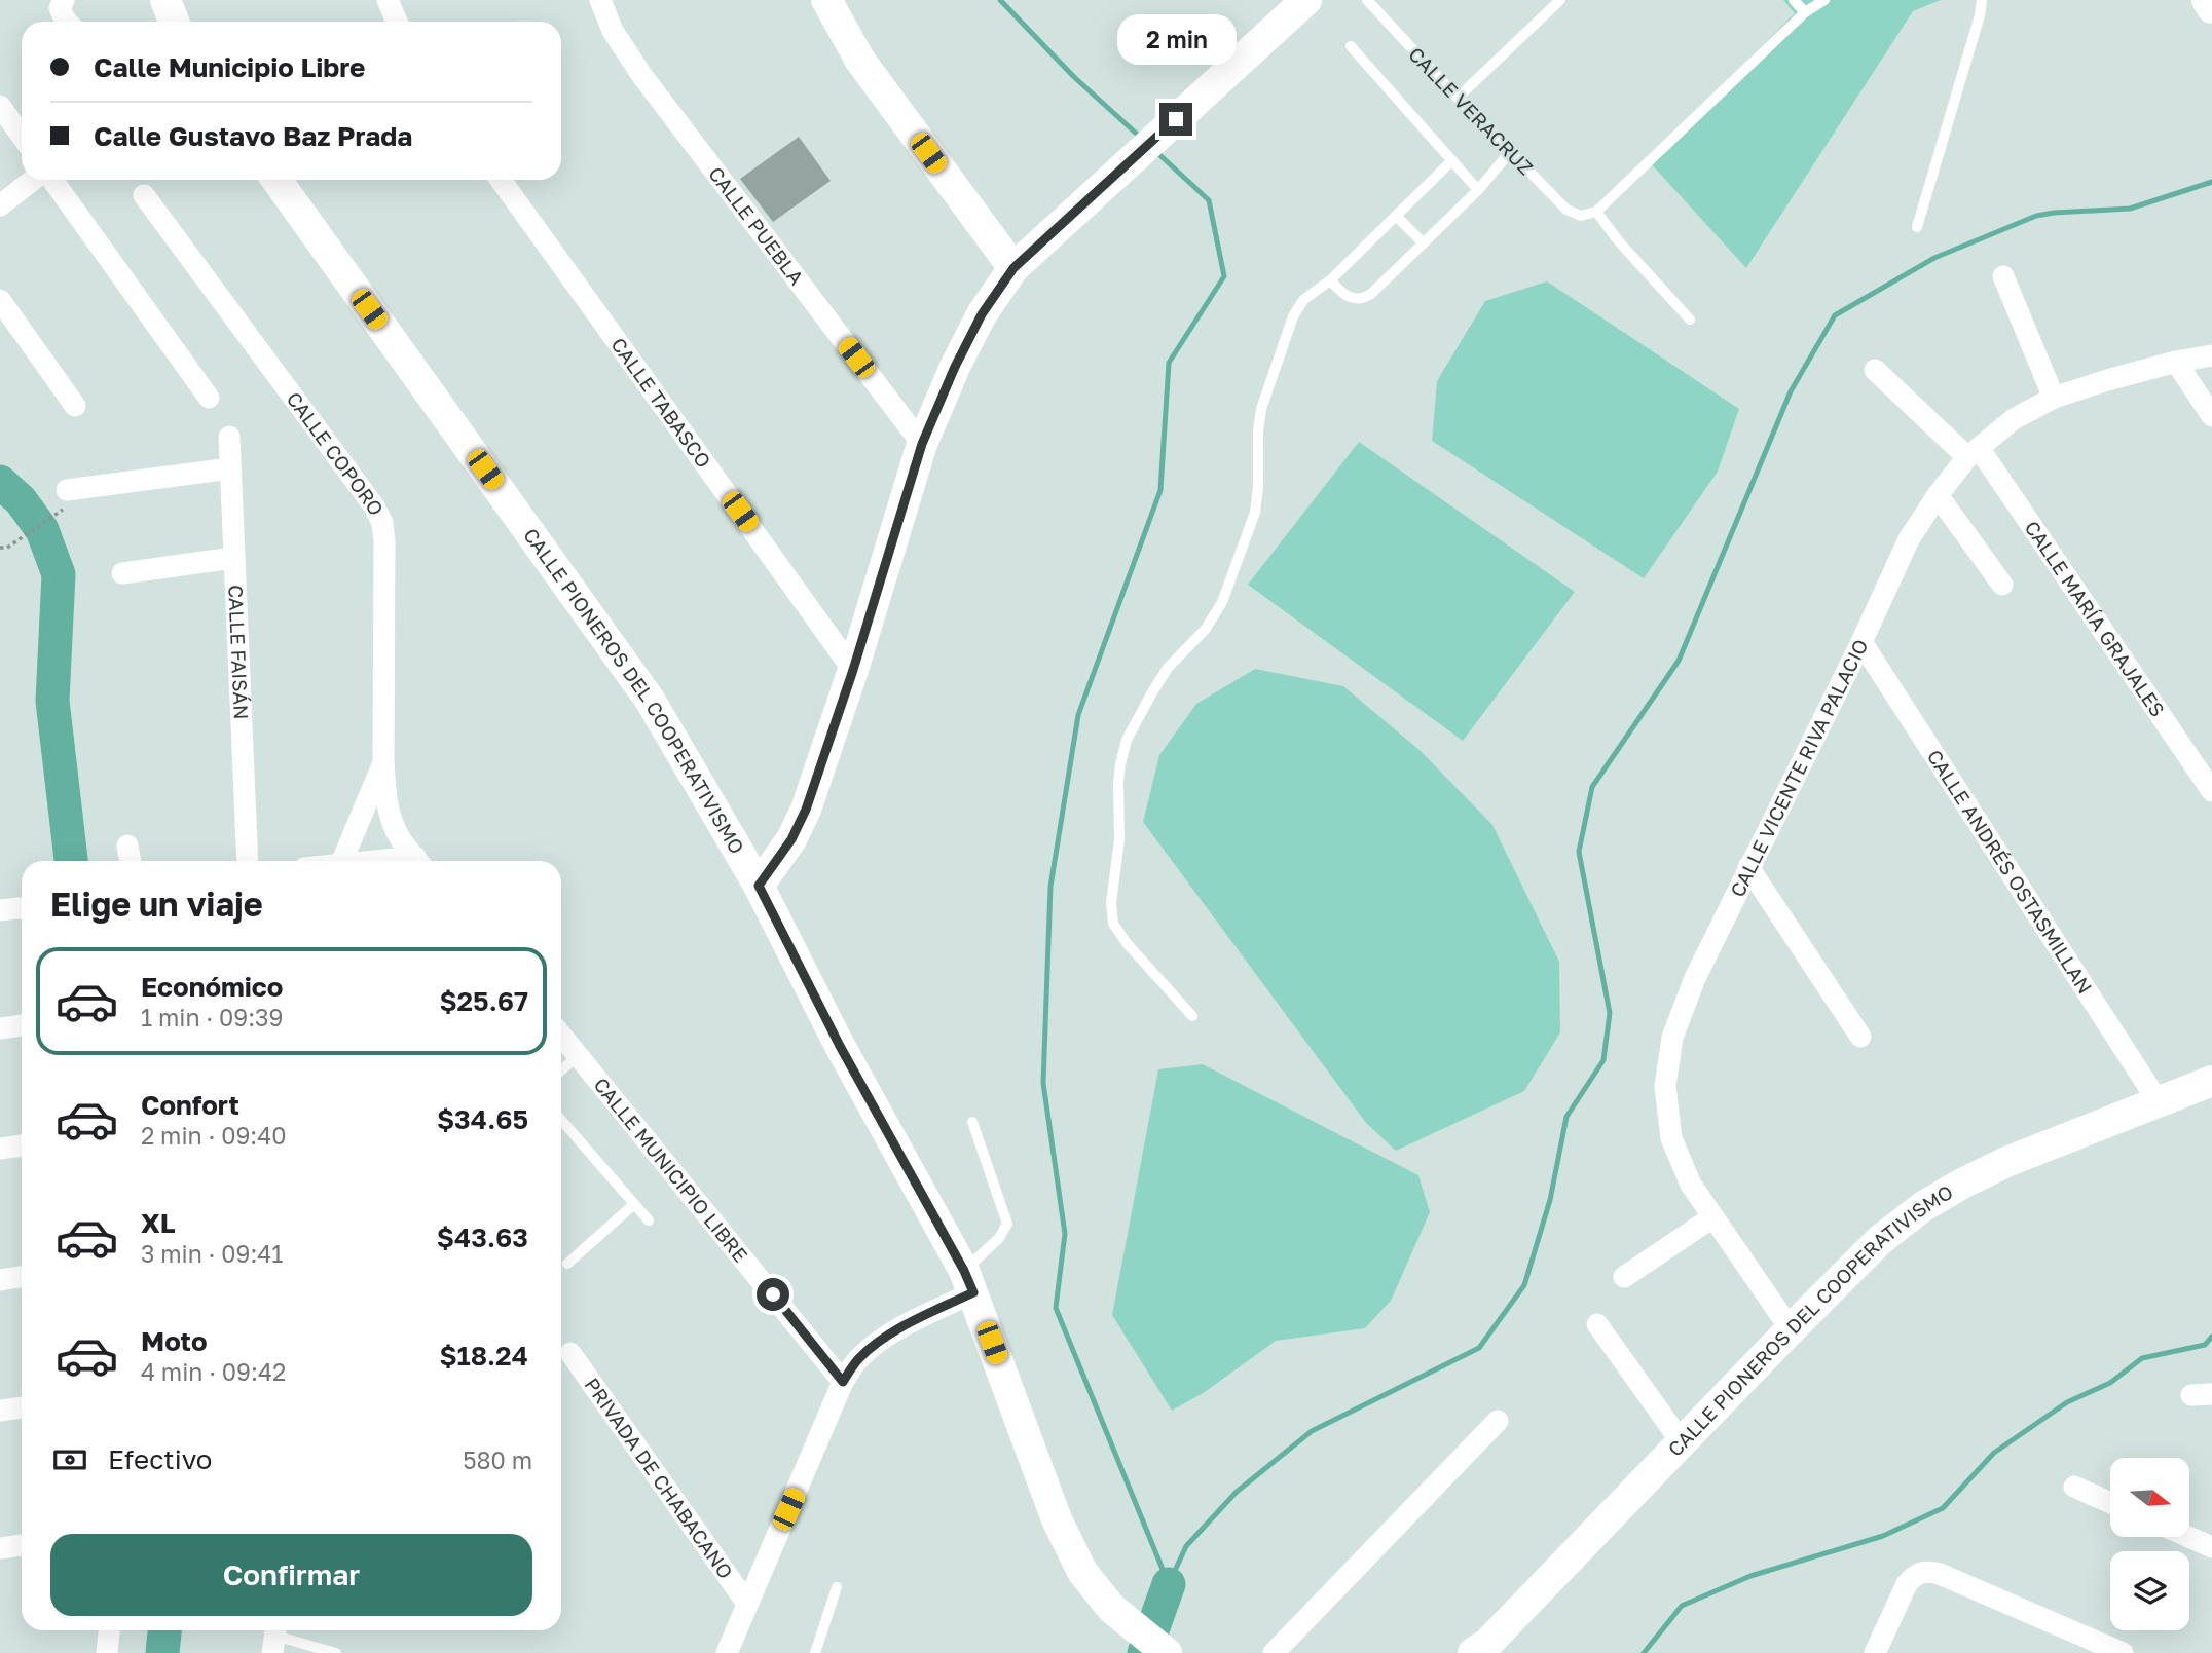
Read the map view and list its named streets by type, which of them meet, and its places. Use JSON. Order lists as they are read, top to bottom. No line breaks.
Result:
{"streets":{"street":["CALLE PUEBLA","CALLE TABASCO","CALLE COPORO","CALLE MARÍA GRAJALES","CALLE FAISÁN","CALLE PIONEROS DEL COOPERATIVISMO","CALLE VICENTE RIVA PALACIO","CALLE ANDRÉS OSTASMILLAN","CALLE MUNICIPIO LIBRE","PRIVADA DE CHABACANO"],"lane":["CALLE VERACRUZ"]},"crossings":[["CALLE MARÍA GRAJALES","CALLE VICENTE RIVA PALACIO"],["CALLE PIONEROS DEL COOPERATIVISMO","CALLE VICENTE RIVA PALACIO"],["CALLE PIONEROS DEL COOPERATIVISMO","CALLE ANDRÉS OSTASMILLAN"],["CALLE VICENTE RIVA PALACIO","CALLE ANDRÉS OSTASMILLAN"]],"north":"right","page":{"bubble":"2 min","banner":["Calle Municipio Libre","Calle Gustavo Baz Prada"],"heading":"Elige un viaje","list":[{"name":"Económico","note":"1 min · 09:39","value":"$25.67"},{"name":"Confort","note":"2 min · 09:40","value":"$34.65"},{"name":"XL","note":"3 min · 09:41","value":"$43.63"},{"name":"Moto","note":"4 min · 09:42","value":"$18.24"}],"pay":["Efectivo","580 m"],"buttons":"Confirmar"}}
